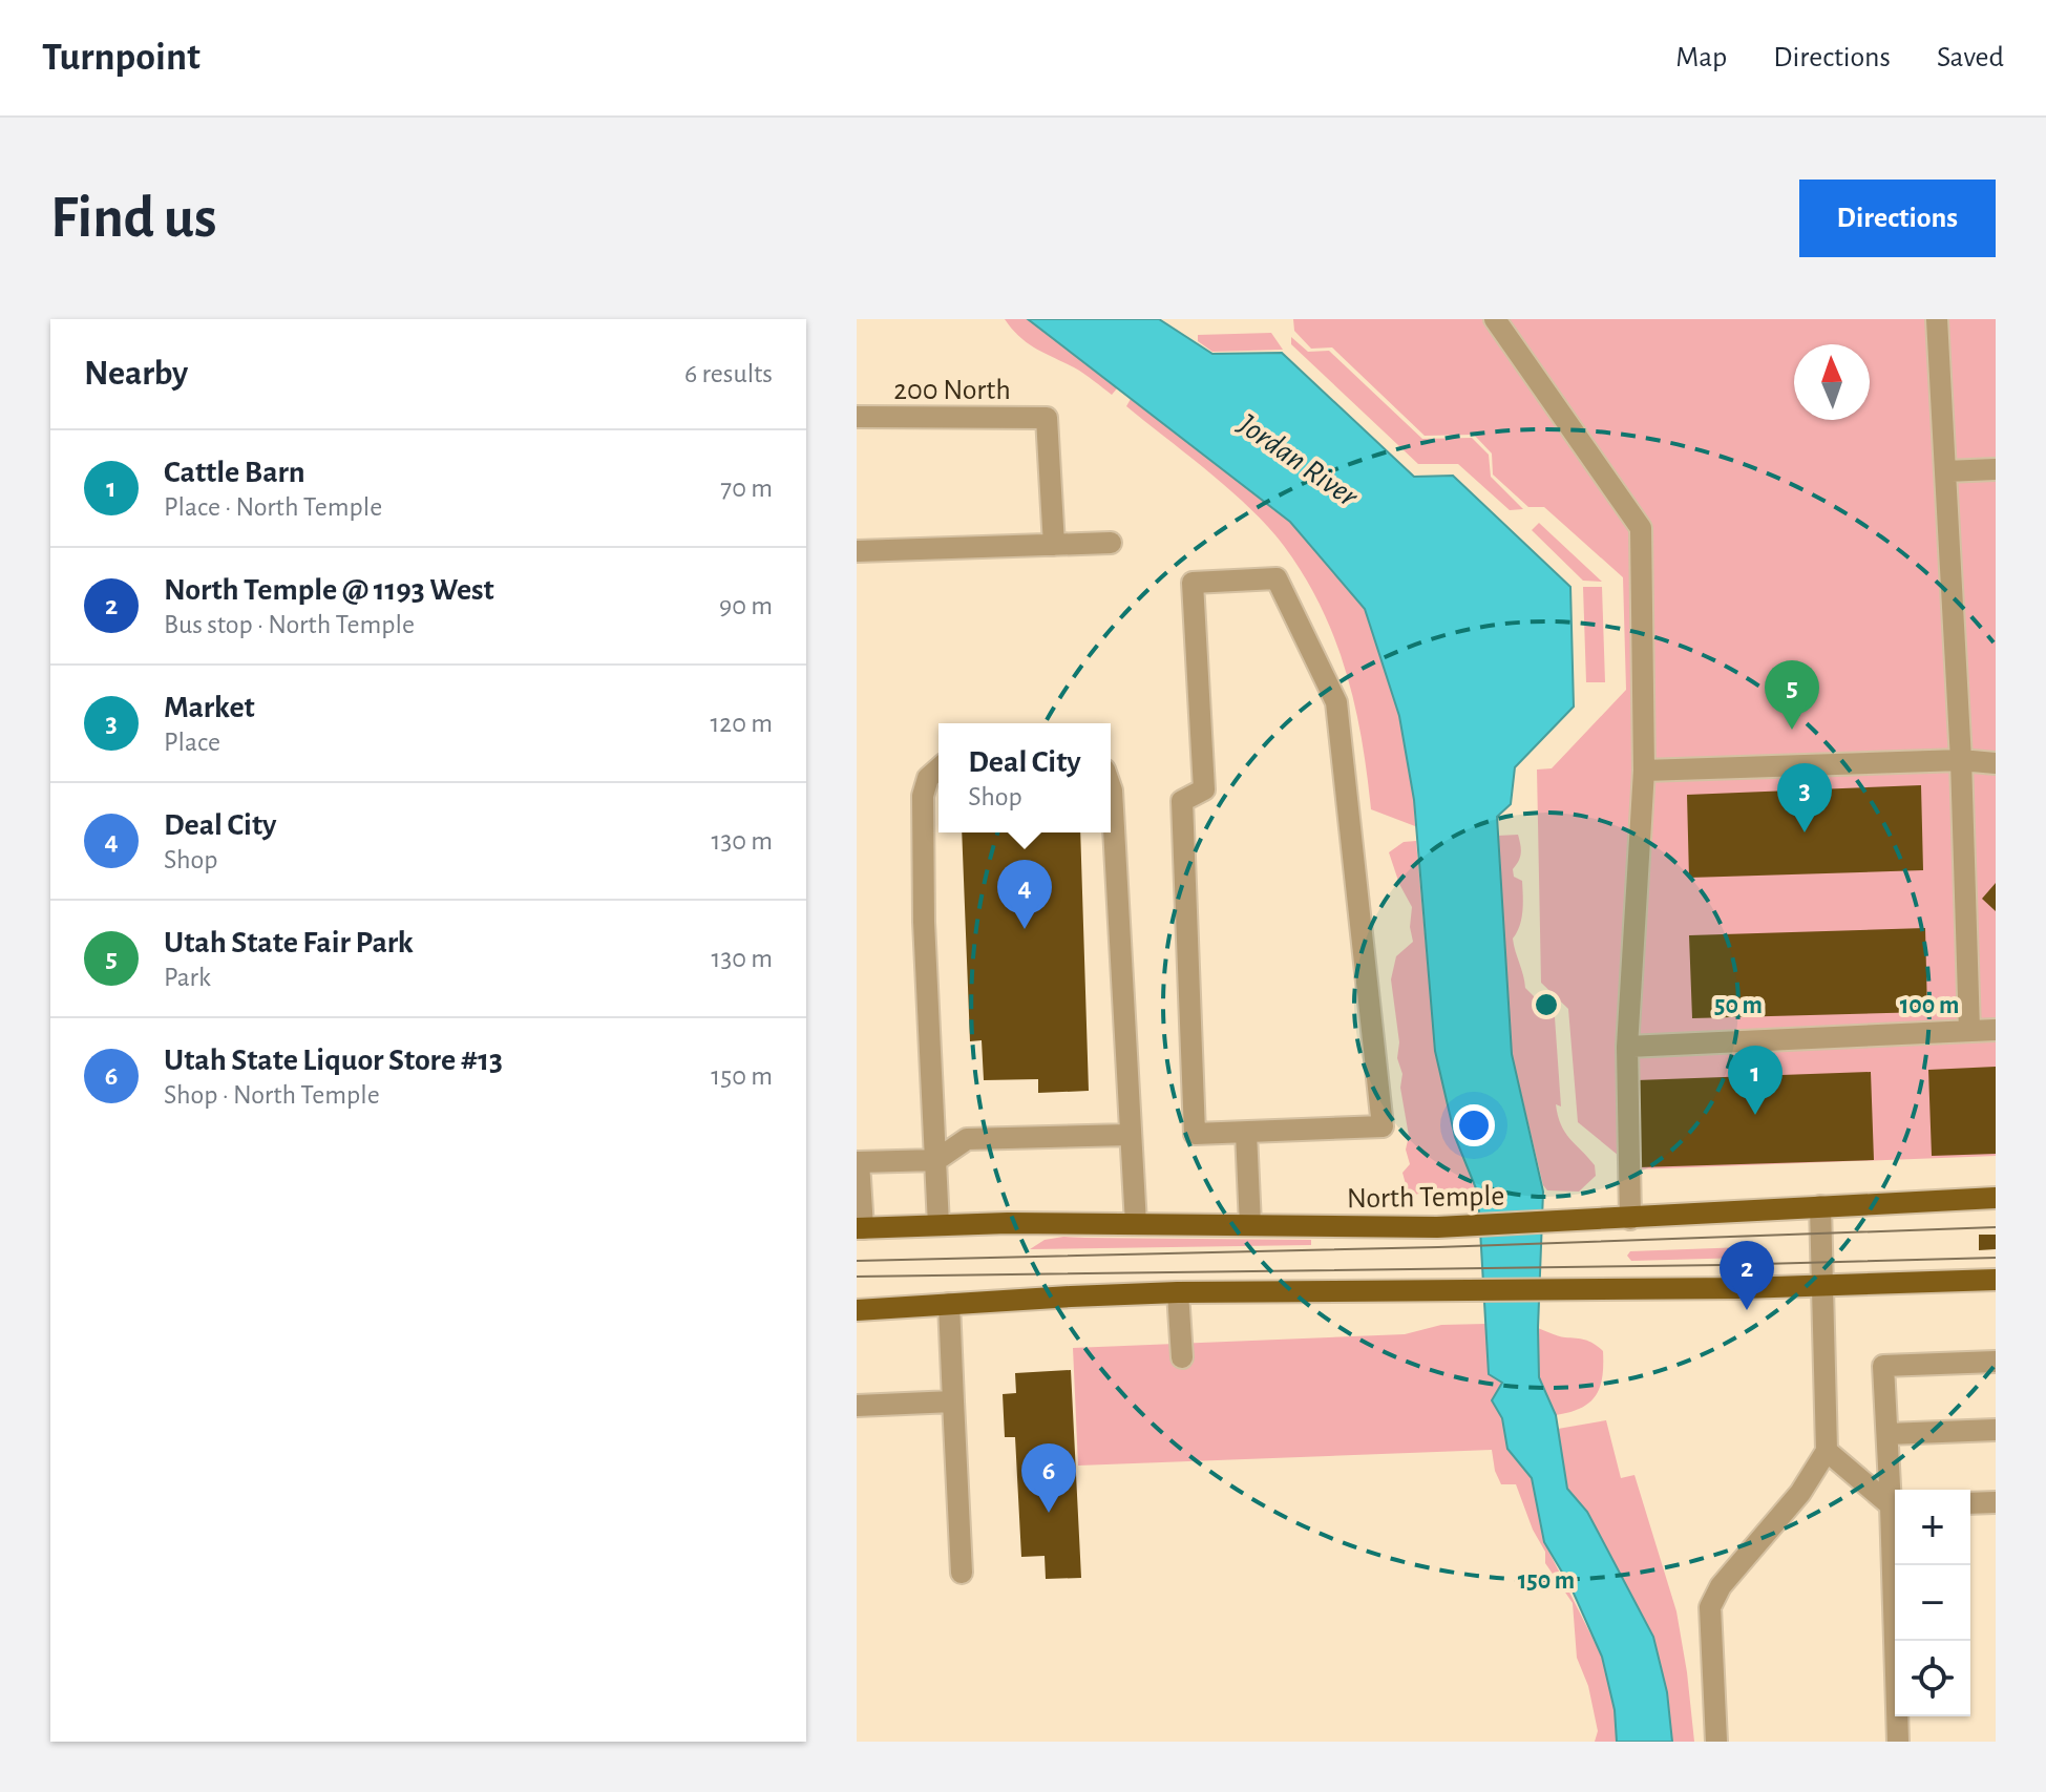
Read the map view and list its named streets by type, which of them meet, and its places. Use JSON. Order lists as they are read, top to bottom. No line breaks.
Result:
{"streets":{"main road":["North Temple"],"street":["200 North"]},"water":["Jordan River"],"north":"top","page":{"header":"Turnpoint","nav":["Map","Directions","Saved"],"buttons":"Directions","title":"Find us","heading":["Nearby","6 results"],"list":[{"mark":"1","name":"Cattle Barn","note":"Place · North Temple","value":"70 m"},{"mark":"2","name":"North Temple @ 1193 West","note":"Bus stop · North Temple","value":"90 m"},{"mark":"3","name":"Market","note":"Place","value":"120 m"},{"mark":"4","name":"Deal City","note":"Shop","value":"130 m"},{"mark":"5","name":"Utah State Fair Park","note":"Park","value":"130 m"},{"mark":"6","name":"Utah State Liquor Store #13","note":"Shop · North Temple","value":"150 m"}],"pins":["5","3","4","1","2","6"],"popup":["Deal City","Shop"],"map_buttons":["+","−"]},"rings":["50 m","100 m","150 m"]}
